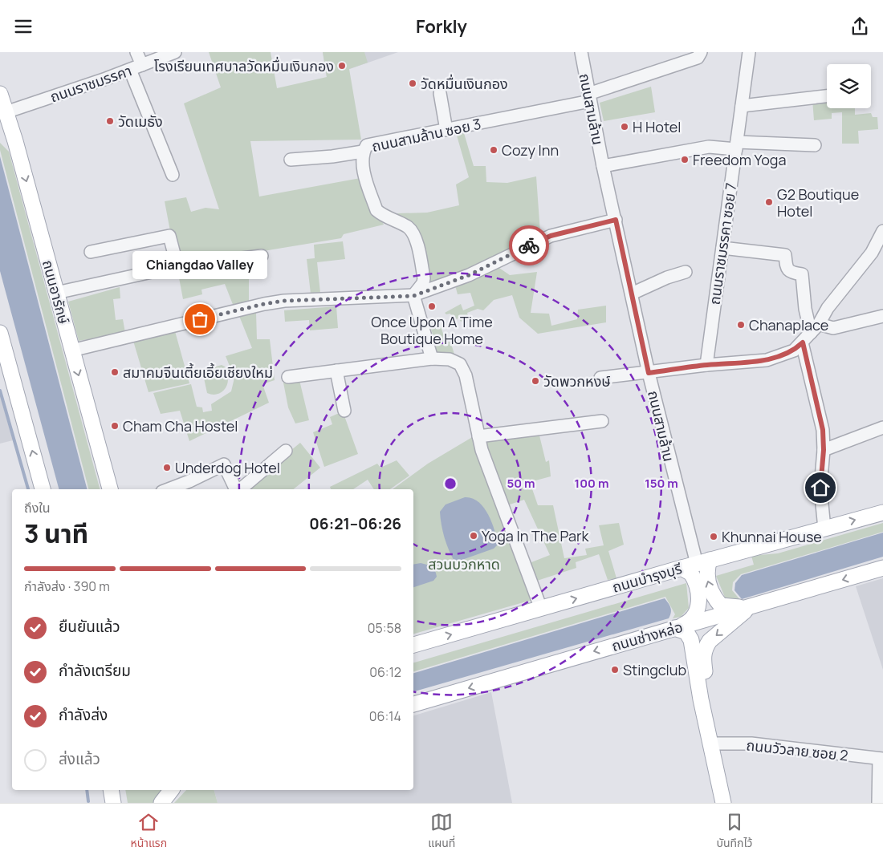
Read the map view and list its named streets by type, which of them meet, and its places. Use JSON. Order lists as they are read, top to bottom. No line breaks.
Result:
{"streets":{"main road":["ถนนอารักษ์","ถนนบำรุงบุรี","ถนนช่างหล่อ"],"street":["ถนนราชมรรคา","ถนนสามล้าน","ถนนสามล้าน ซอย 3","ถนนราชมรรคา ซอย 7","ถนนวัวลาย ซอย 2"]},"crossings":[["ถนนราชมรรคา","ถนนอารักษ์"],["ถนนสามล้าน","ถนนสามล้าน ซอย 3"],["ถนนสามล้าน","ถนนบำรุงบุรี"]],"one_way":["ถนนบำรุงบุรี","ถนนช่างหล่อ"],"parks":["สวนบวกหาด"],"places":["โรงเรียนเทศบาลวัดหมื่นเงินกอง","วัดหมื่นเงินกอง","วัดเมธัง","H Hotel","Cozy Inn","Freedom Yoga","G2 Boutique Hotel","Once Upon A Time Boutique Home","Chiangdao Valley","Chanaplace","สมาคมจีนเตี้ยเอี้ยเชียงใหม่","วัดพวกหงษ์","Cham Cha Hostel","Underdog Hotel","Yoga In The Park","Khunnai House","Stingclub"],"page":{"header":"Forkly","bubble":"Chiangdao Valley","heading":["3 นาที","ถึงใน","06:21–06:26"],"bar":"กำลังส่ง · 390 m","list":[["ยืนยันแล้ว","05:58"],["กำลังเตรียม","06:12"],["กำลังส่ง","06:14"],"ส่งแล้ว"],"tabs":["หน้าแรก","แผนที่","บันทึกไว้"]},"rings":["50 m","100 m","150 m"]}
